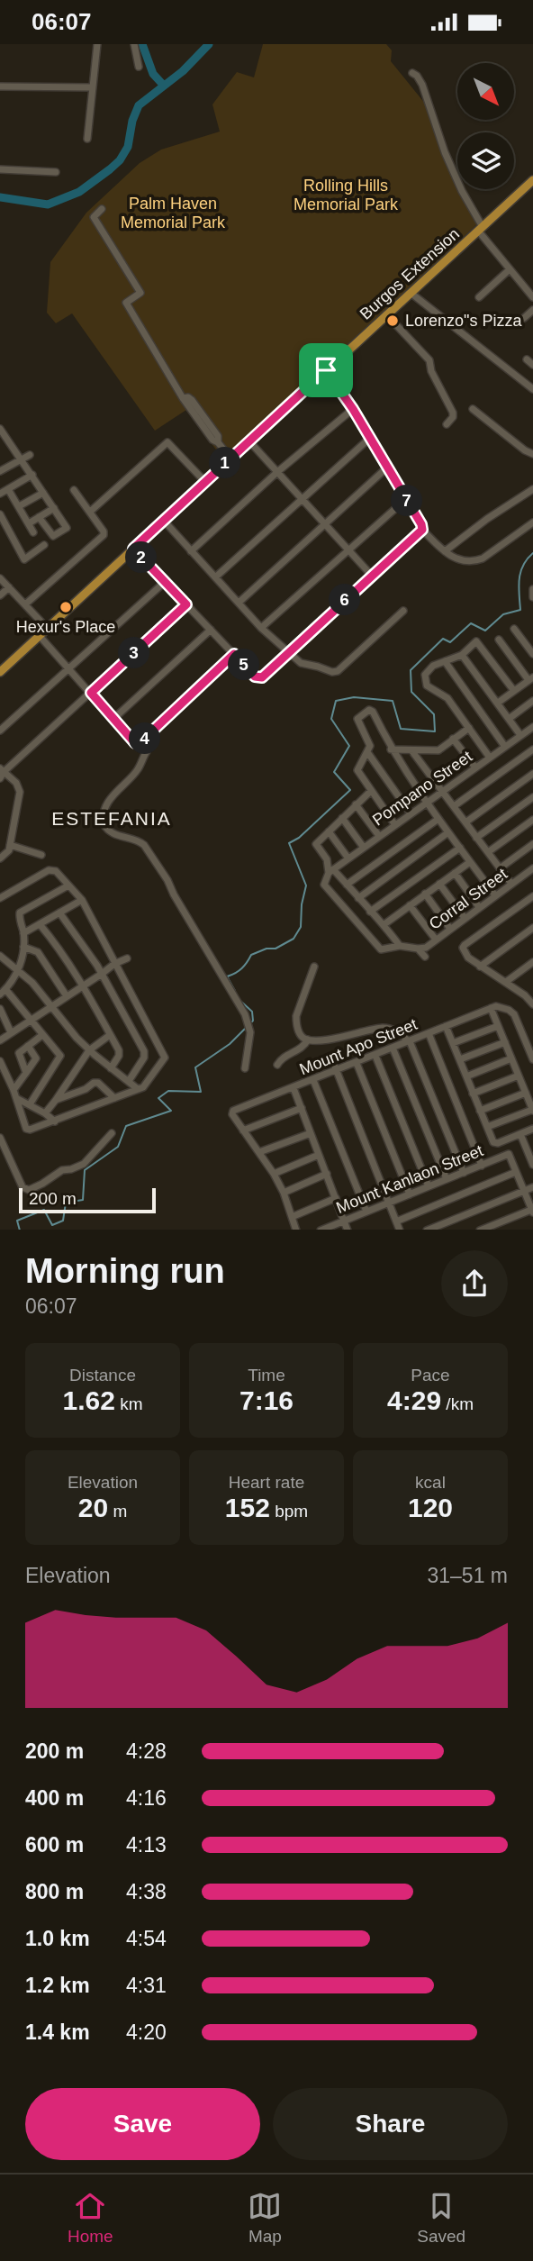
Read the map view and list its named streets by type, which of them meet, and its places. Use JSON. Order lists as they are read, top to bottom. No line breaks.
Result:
{"streets":{"main road":["Burgos Extension"],"street":["Pompano Street","Corral Street","Mount Apo Street","Mount Kanlaon Street"]},"districts":["ESTEFANIA"],"parks":["Rolling Hills Memorial Park","Palm Haven Memorial Park"],"places":["Lorenzo\"s Pizza","Hexur's Place"],"scale_bar":"200 m","north":"bottom right","page":{"status":"06:07","pins":["1","7","2","6","3","5","4"],"scale":"200 m","heading":["Morning run","06:07"],"stats":[["Distance","1.62 km"],["Time","7:16"],["Pace","4:29 /km"],["Elevation","20 m"],["Heart rate","152 bpm"],["kcal","120"]],"chart":["Elevation","31–51 m"],"list":[{"name":"200 m","note":"4:28"},{"name":"400 m","note":"4:16"},{"name":"600 m","note":"4:13"},{"name":"800 m","note":"4:38"},{"name":"1.0 km","note":"4:54"},{"name":"1.2 km","note":"4:31"},{"name":"1.4 km","note":"4:20"}],"buttons":["Save","Share"],"tabs":["Home","Map","Saved"]}}
